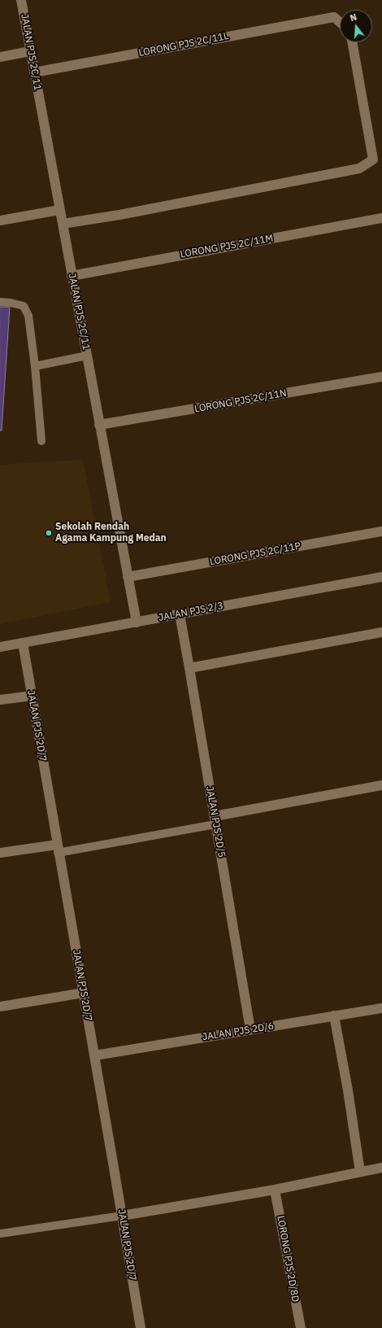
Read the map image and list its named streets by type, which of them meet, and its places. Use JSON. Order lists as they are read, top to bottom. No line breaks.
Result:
{"streets":{"street":["LORONG PJS 2C/11L","JALAN PJS 2C/11","LORONG PJS 2C/11M","LORONG PJS 2C/11N","LORONG PJS 2C/11P","JALAN PJS 2/3","JALAN PJS 2D/7","JALAN PJS 2D/5","JALAN PJS 2D/6","LORONG PJS 2D/8D"]},"crossings":[["LORONG PJS 2C/11L","JALAN PJS 2C/11"],["JALAN PJS 2C/11","LORONG PJS 2C/11M"],["JALAN PJS 2C/11","LORONG PJS 2C/11N"],["JALAN PJS 2C/11","LORONG PJS 2C/11P"],["JALAN PJS 2C/11","JALAN PJS 2/3"],["JALAN PJS 2/3","JALAN PJS 2D/7"],["JALAN PJS 2/3","JALAN PJS 2D/5"],["JALAN PJS 2D/7","JALAN PJS 2D/6"],["JALAN PJS 2D/5","JALAN PJS 2D/6"]],"places":["Sekolah Rendah Agama Kampung Medan"],"north":"top"}
